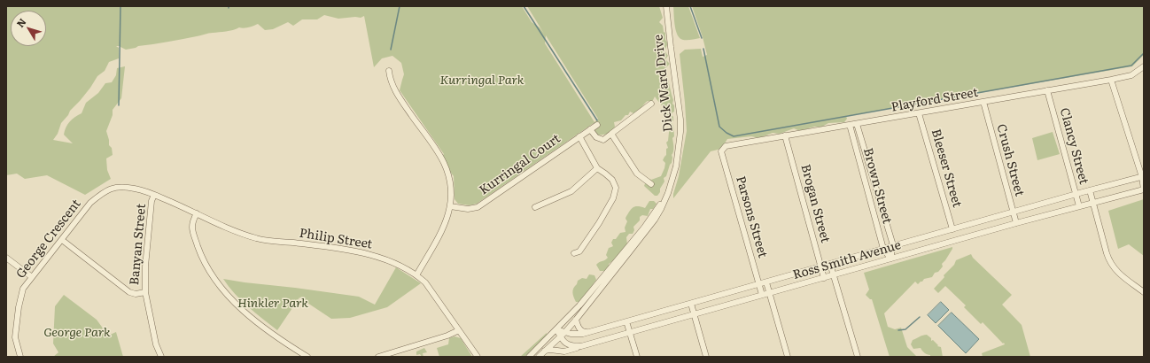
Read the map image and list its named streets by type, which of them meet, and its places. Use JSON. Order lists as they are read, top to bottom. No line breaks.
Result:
{"streets":{"street":["Dick Ward Drive","Playford Street","Clancy Street","Crush Street","Kurringal Court","Bleeser Street","Brown Street","Brogan Street","Parsons Street","George Crescent","Philip Street","Banyan Street","Ross Smith Avenue"]},"crossings":[["Playford Street","Clancy Street"],["Playford Street","Crush Street"],["Playford Street","Bleeser Street"],["Playford Street","Brown Street"],["Playford Street","Brogan Street"],["Playford Street","Parsons Street"],["Clancy Street","Ross Smith Avenue"],["Crush Street","Ross Smith Avenue"],["Bleeser Street","Ross Smith Avenue"],["Brown Street","Ross Smith Avenue"],["Brogan Street","Ross Smith Avenue"],["Parsons Street","Ross Smith Avenue"],["George Crescent","Philip Street"],["George Crescent","Banyan Street"],["Philip Street","Banyan Street"]],"parks":["Kurringal Park","Hinkler Park","George Park"],"north":"top left"}
